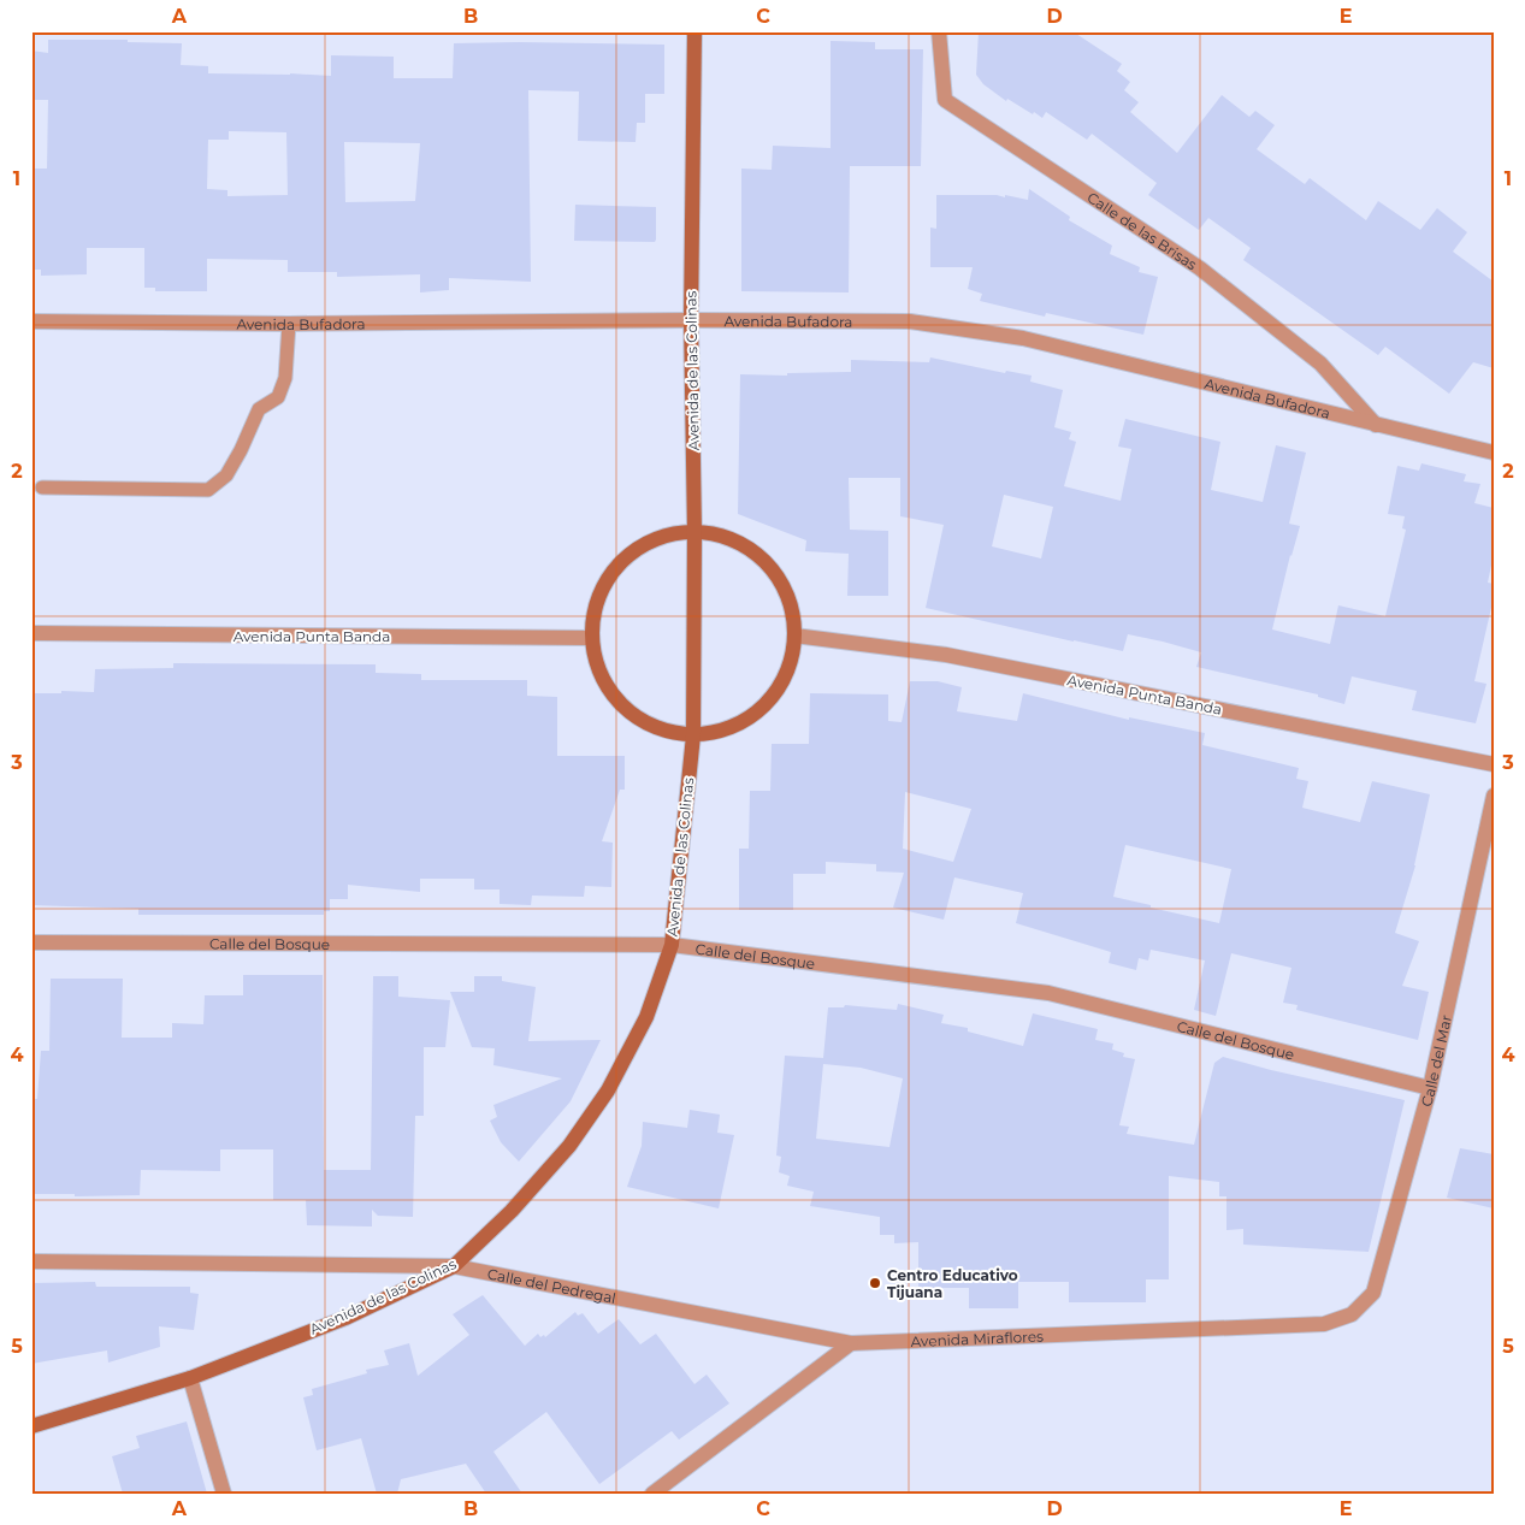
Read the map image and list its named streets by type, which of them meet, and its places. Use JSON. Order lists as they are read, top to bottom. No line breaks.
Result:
{"streets":{"street":["Calle de las Brisas","Avenida Bufadora","Avenida de las Colinas","Avenida Punta Banda","Calle del Bosque","Calle del Mar","Calle del Pedregal","Avenida Miraflores"]},"crossings":[["Calle de las Brisas","Avenida Bufadora"],["Avenida Bufadora","Avenida de las Colinas"],["Avenida de las Colinas","Calle del Bosque"],["Avenida de las Colinas","Calle del Pedregal"],["Calle del Bosque","Calle del Mar"],["Calle del Mar","Avenida Miraflores"],["Calle del Pedregal","Avenida Miraflores"]],"places":["Centro Educativo Tijuana"],"grid":{"columns":["A","B","C","D","E"],"rows":["1","2","3","4","5"]}}
